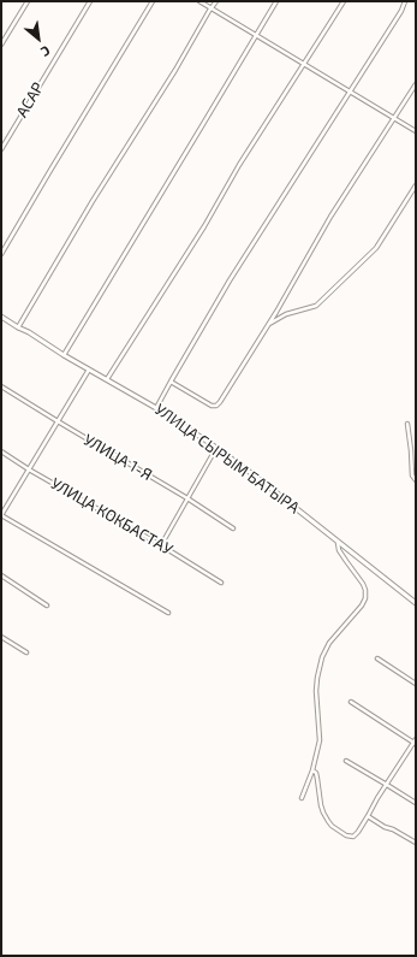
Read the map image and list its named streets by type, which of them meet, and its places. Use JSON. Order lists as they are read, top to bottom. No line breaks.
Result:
{"streets":{"street":["АСАР","УЛИЦА 1-Я","УЛИЦА СЫРЫМ БАТЫРА","УЛИЦА КОКБАСТАУ"]},"north":"bottom right"}
